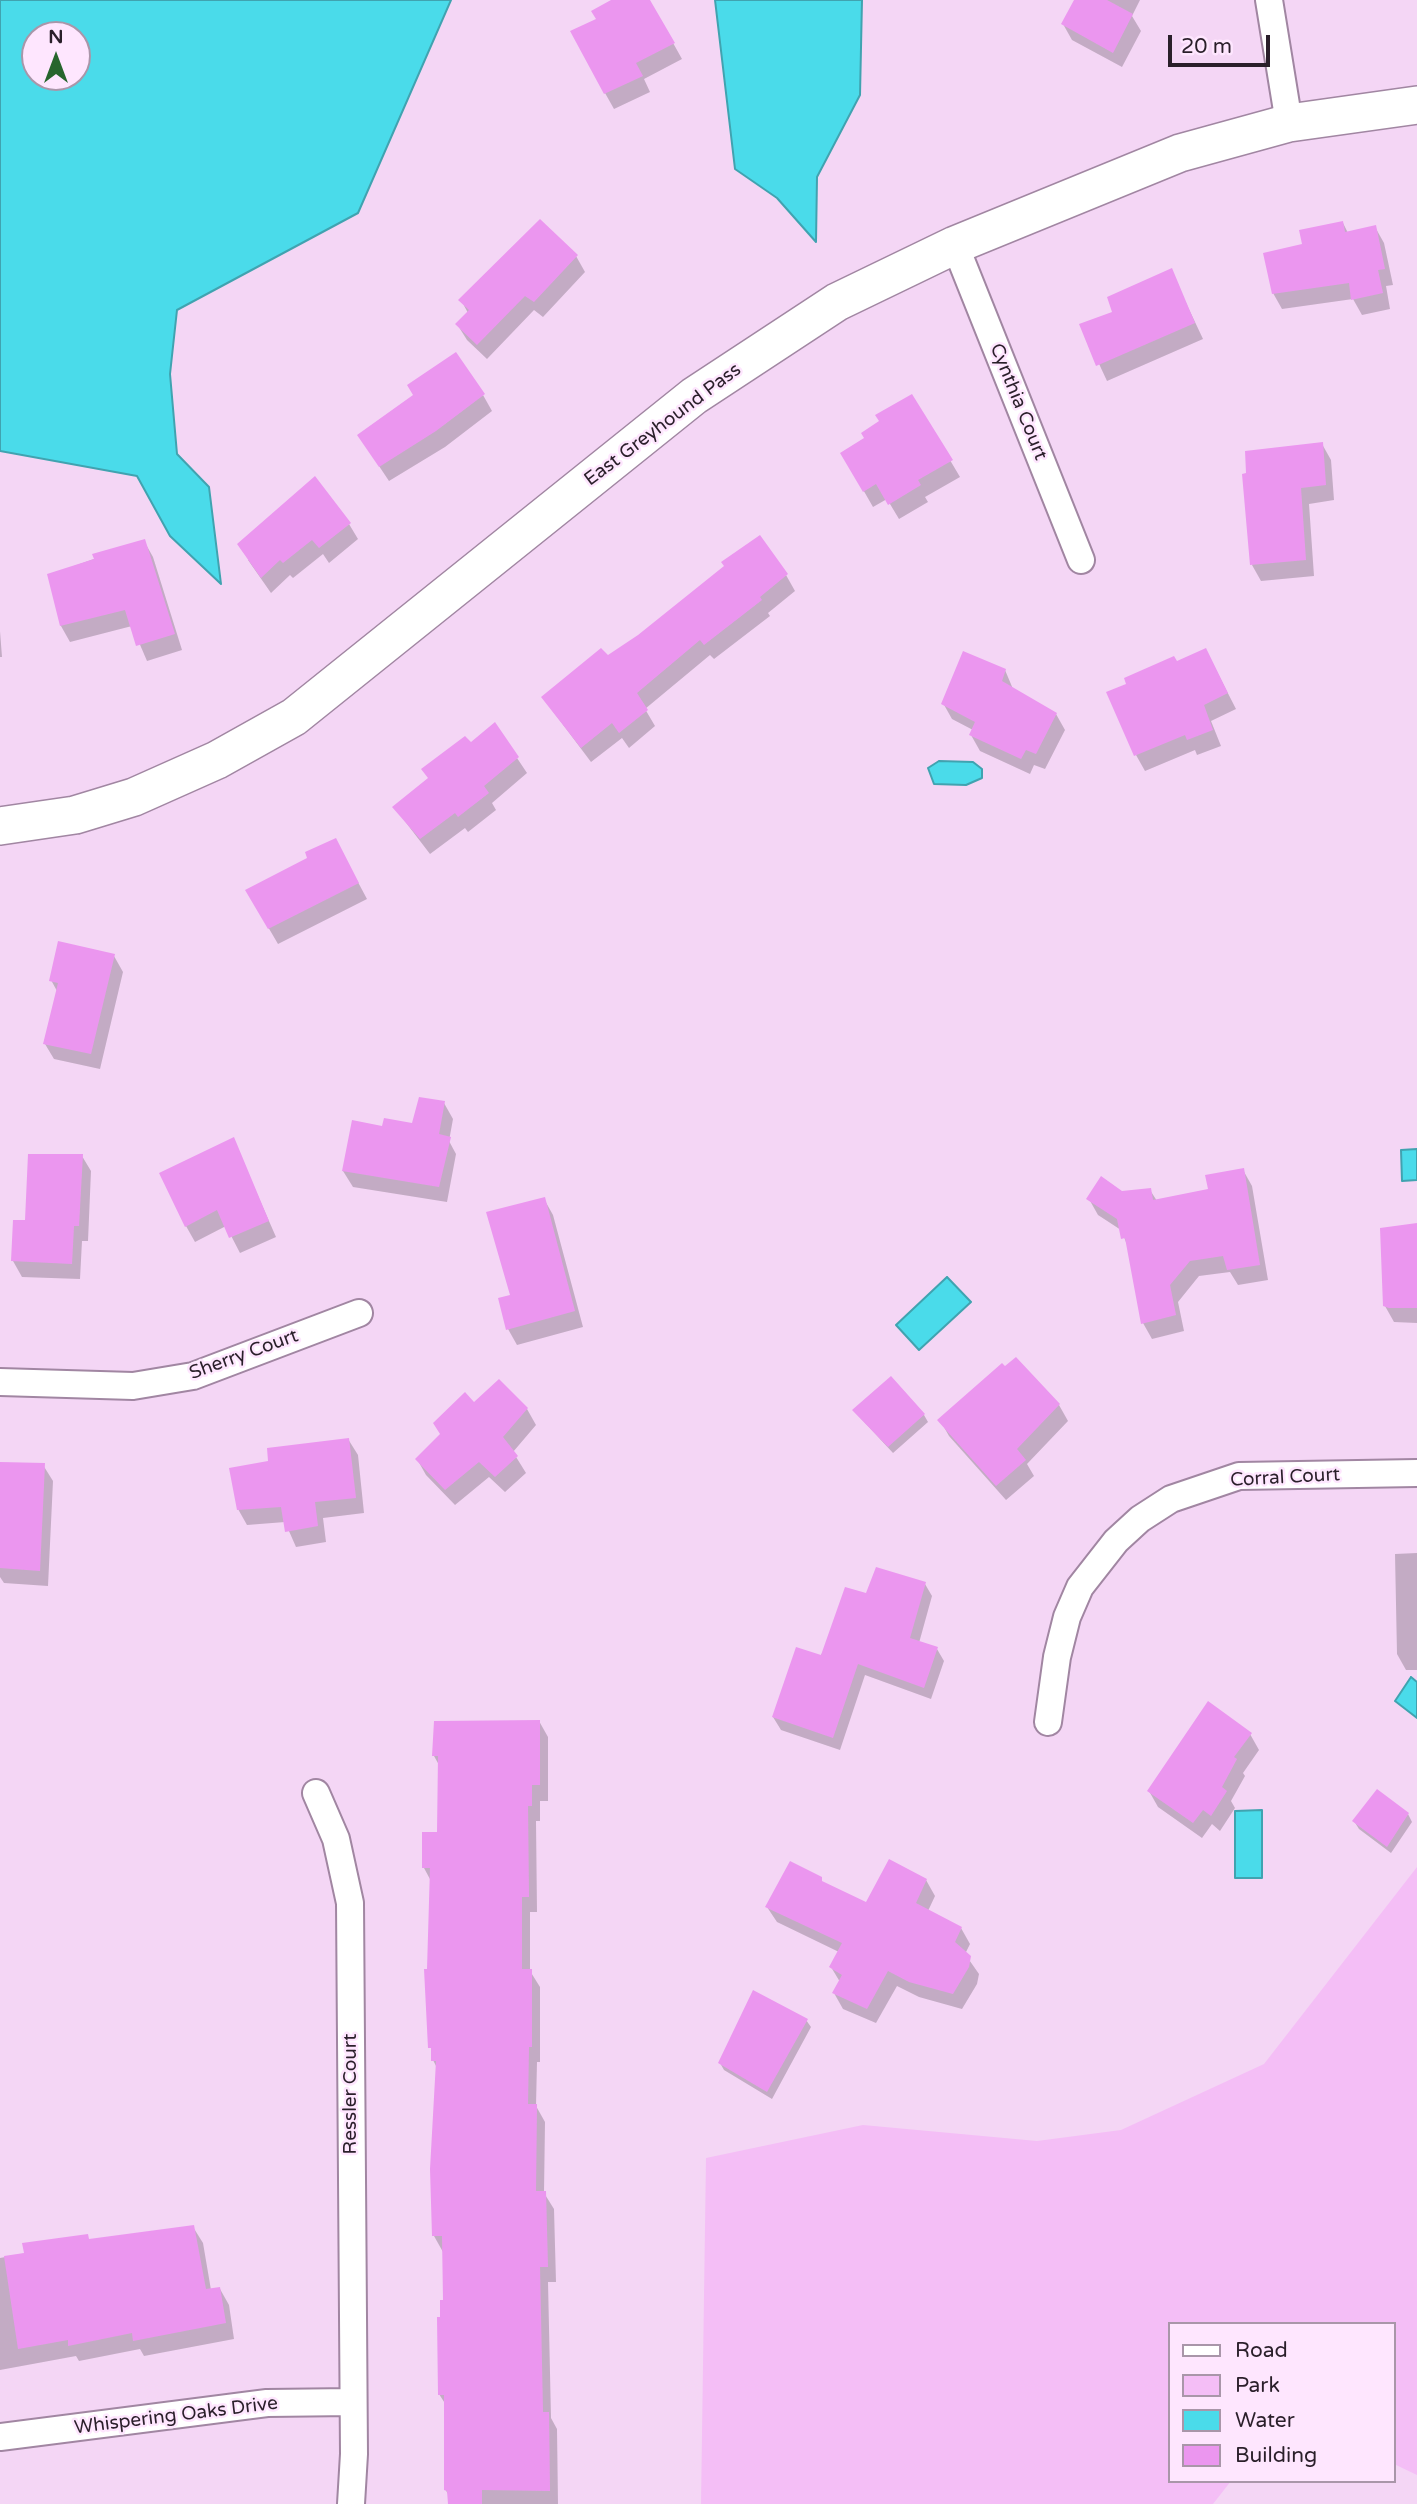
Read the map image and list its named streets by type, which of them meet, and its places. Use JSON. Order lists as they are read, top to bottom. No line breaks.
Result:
{"streets":{"street":["Cynthia Court","East Greyhound Pass","Sherry Court","Corral Court","Ressler Court","Whispering Oaks Drive"]},"crossings":[["Cynthia Court","East Greyhound Pass"],["Ressler Court","Whispering Oaks Drive"]],"legend":["Road","Park","Water","Building"],"scale_bar":"20 m","north":"top"}
